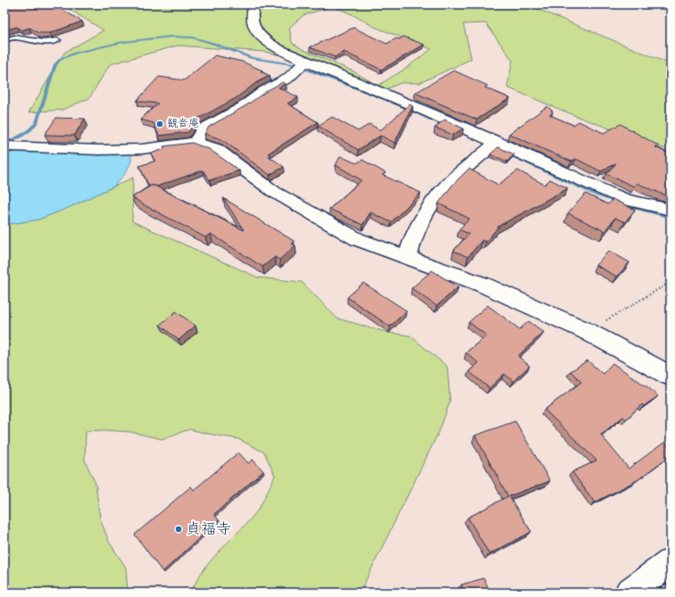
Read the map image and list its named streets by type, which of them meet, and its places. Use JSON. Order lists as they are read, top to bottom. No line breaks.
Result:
{"places":["観音庵","貞福寺"]}
